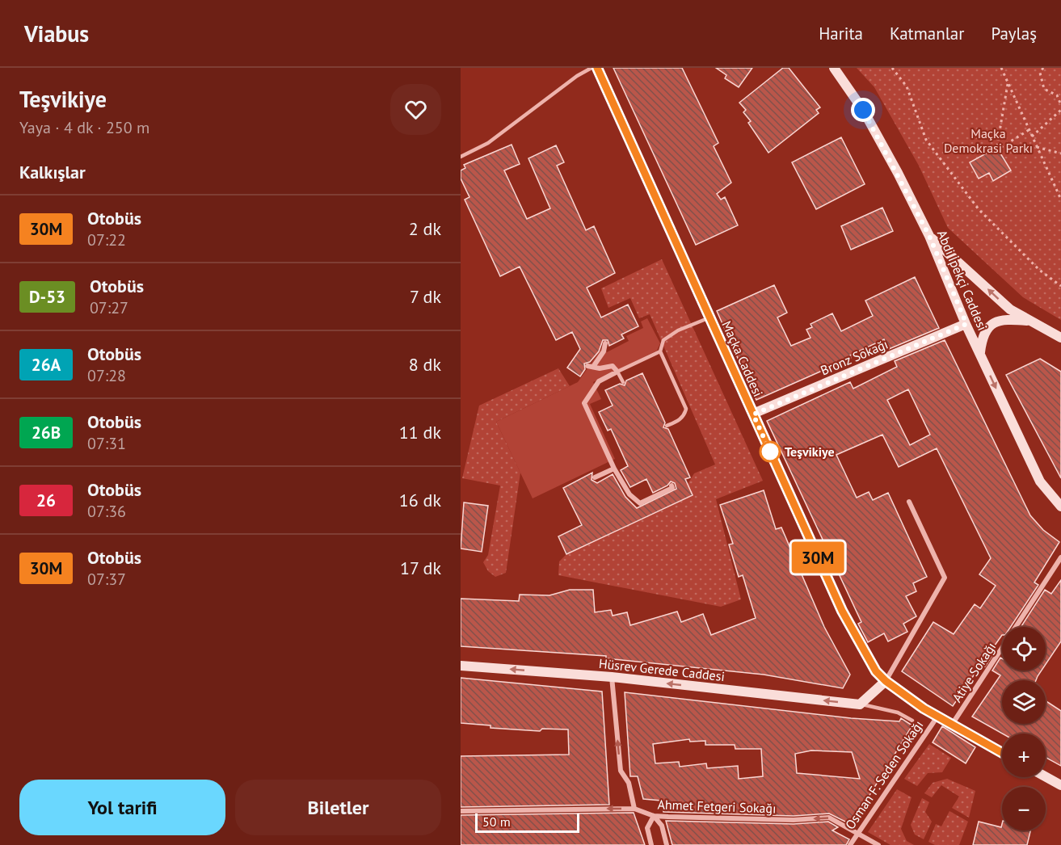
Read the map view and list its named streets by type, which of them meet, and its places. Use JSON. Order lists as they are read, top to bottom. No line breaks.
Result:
{"streets":{"street":["Abdi İpekçi Caddesi","Bronz Sokağı","Maçka Caddesi","Hüsrev Gerede Caddesi","Atiye Sokağı","Osman F. Seden Sokağı","Ahmet Fetgeri Sokağı"]},"crossings":[["Abdi İpekçi Caddesi","Bronz Sokağı"],["Bronz Sokağı","Maçka Caddesi"],["Maçka Caddesi","Atiye Sokağı"],["Maçka Caddesi","Osman F. Seden Sokağı"],["Osman F. Seden Sokağı","Ahmet Fetgeri Sokağı"]],"one_way":["Abdi İpekçi Caddesi","Hüsrev Gerede Caddesi","Ahmet Fetgeri Sokağı"],"parks":["Maçka Demokrasi Parkı"],"places":["Teşvikiye"],"lines":["bus line 30M"],"scale_bar":"50 m","page":{"header":"Viabus","nav":["Harita","Katmanlar","Paylaş"],"heading":[["Teşvikiye","Yaya · 4 dk · 250 m"],"Kalkışlar"],"on_map":"30M","list":[{"mark":"30M","name":"Otobüs","note":"07:22","value":"2 dk"},{"mark":"D-53","name":"Otobüs","note":"07:27","value":"7 dk"},{"mark":"26A","name":"Otobüs","note":"07:28","value":"8 dk"},{"mark":"26B","name":"Otobüs","note":"07:31","value":"11 dk"},{"mark":"26","name":"Otobüs","note":"07:36","value":"16 dk"},{"mark":"30M","name":"Otobüs","note":"07:37","value":"17 dk"}],"map_buttons":["+","−"],"buttons":["Yol tarifi","Biletler"],"scale":"50 m"}}
